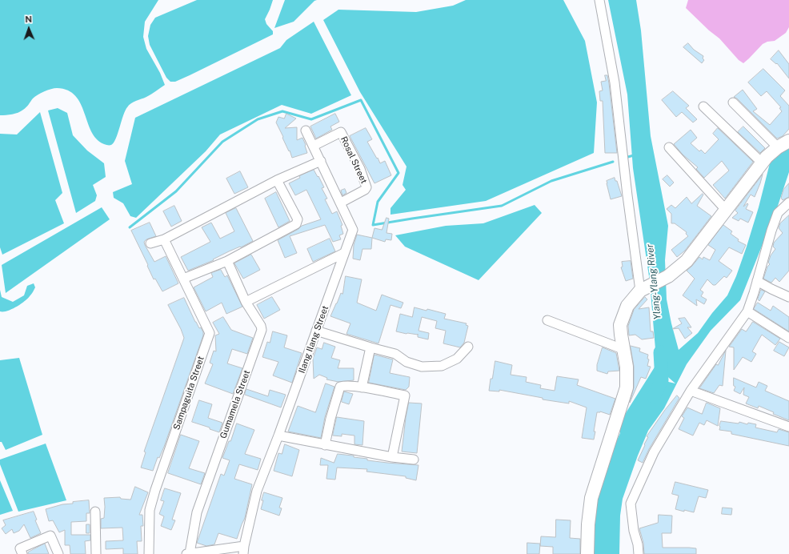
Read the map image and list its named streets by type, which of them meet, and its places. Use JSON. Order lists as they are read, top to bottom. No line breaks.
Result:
{"streets":{"street":["Rosal Street","Ilang Ilang Street","Sampaguita Street","Gumamela Street"]},"crossings":[["Rosal Street","Ilang Ilang Street"]],"water":["Ylang-Ylang River"],"north":"top"}
